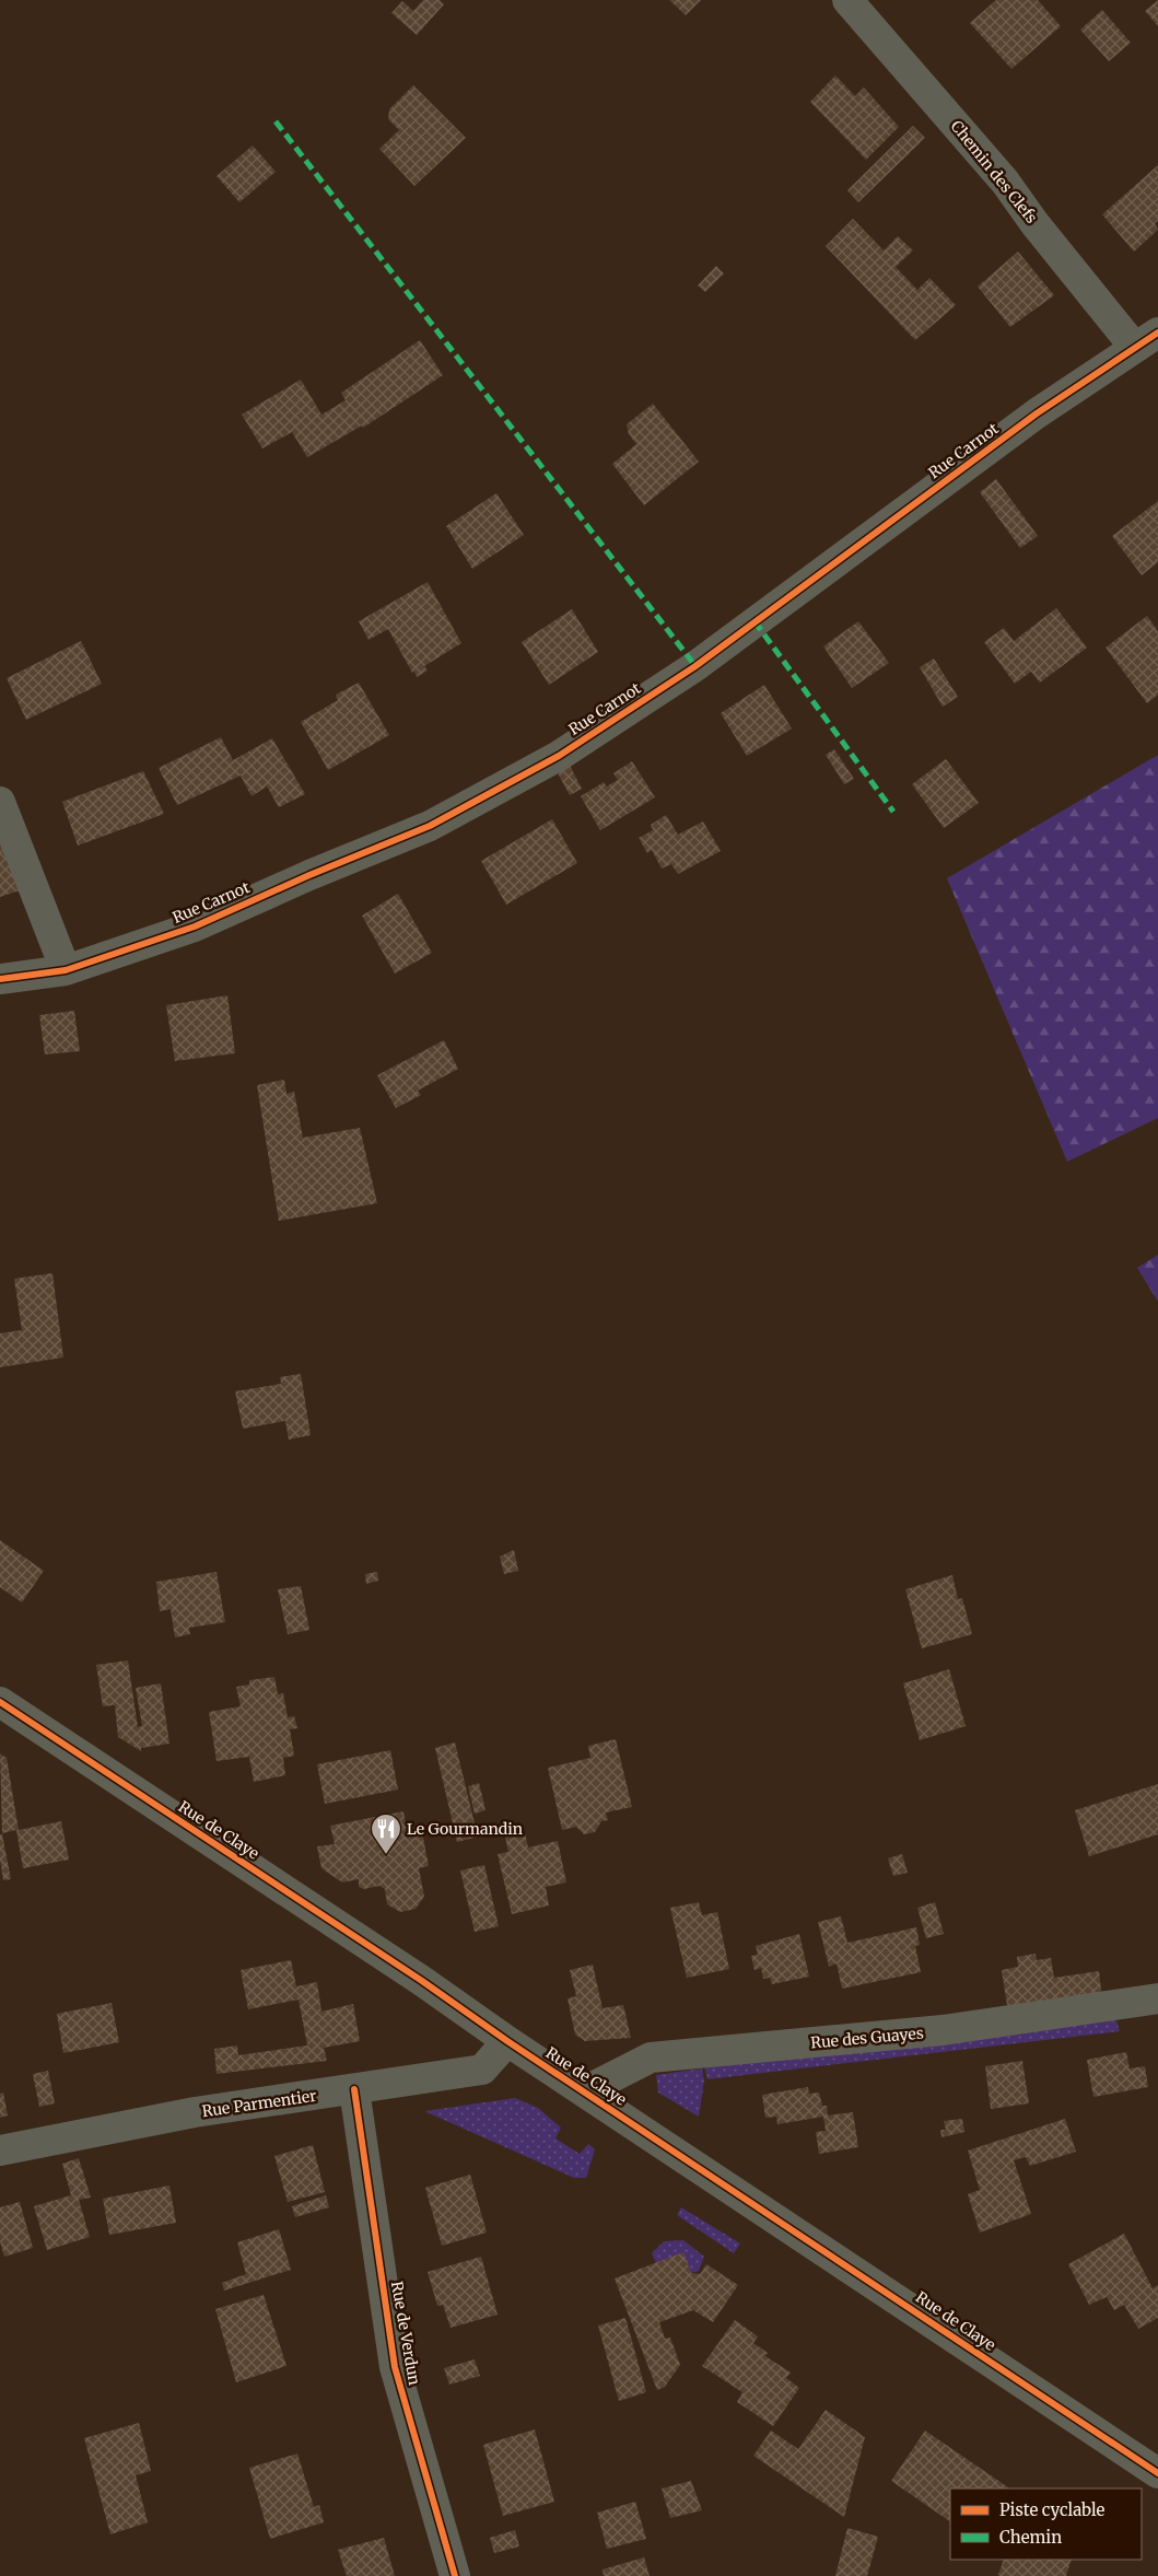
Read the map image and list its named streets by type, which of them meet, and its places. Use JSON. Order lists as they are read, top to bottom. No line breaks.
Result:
{"streets":{"street":["Chemin des Clefs","Rue Carnot","Rue de Claye","Rue des Guayes","Rue Parmentier","Rue de Verdun"]},"crossings":[["Chemin des Clefs","Rue Carnot"],["Rue de Claye","Rue des Guayes"],["Rue de Claye","Rue Parmentier"],["Rue Parmentier","Rue de Verdun"]],"places":{"restaurant":["Le Gourmandin"]},"legend":["Piste cyclable","Chemin"]}
